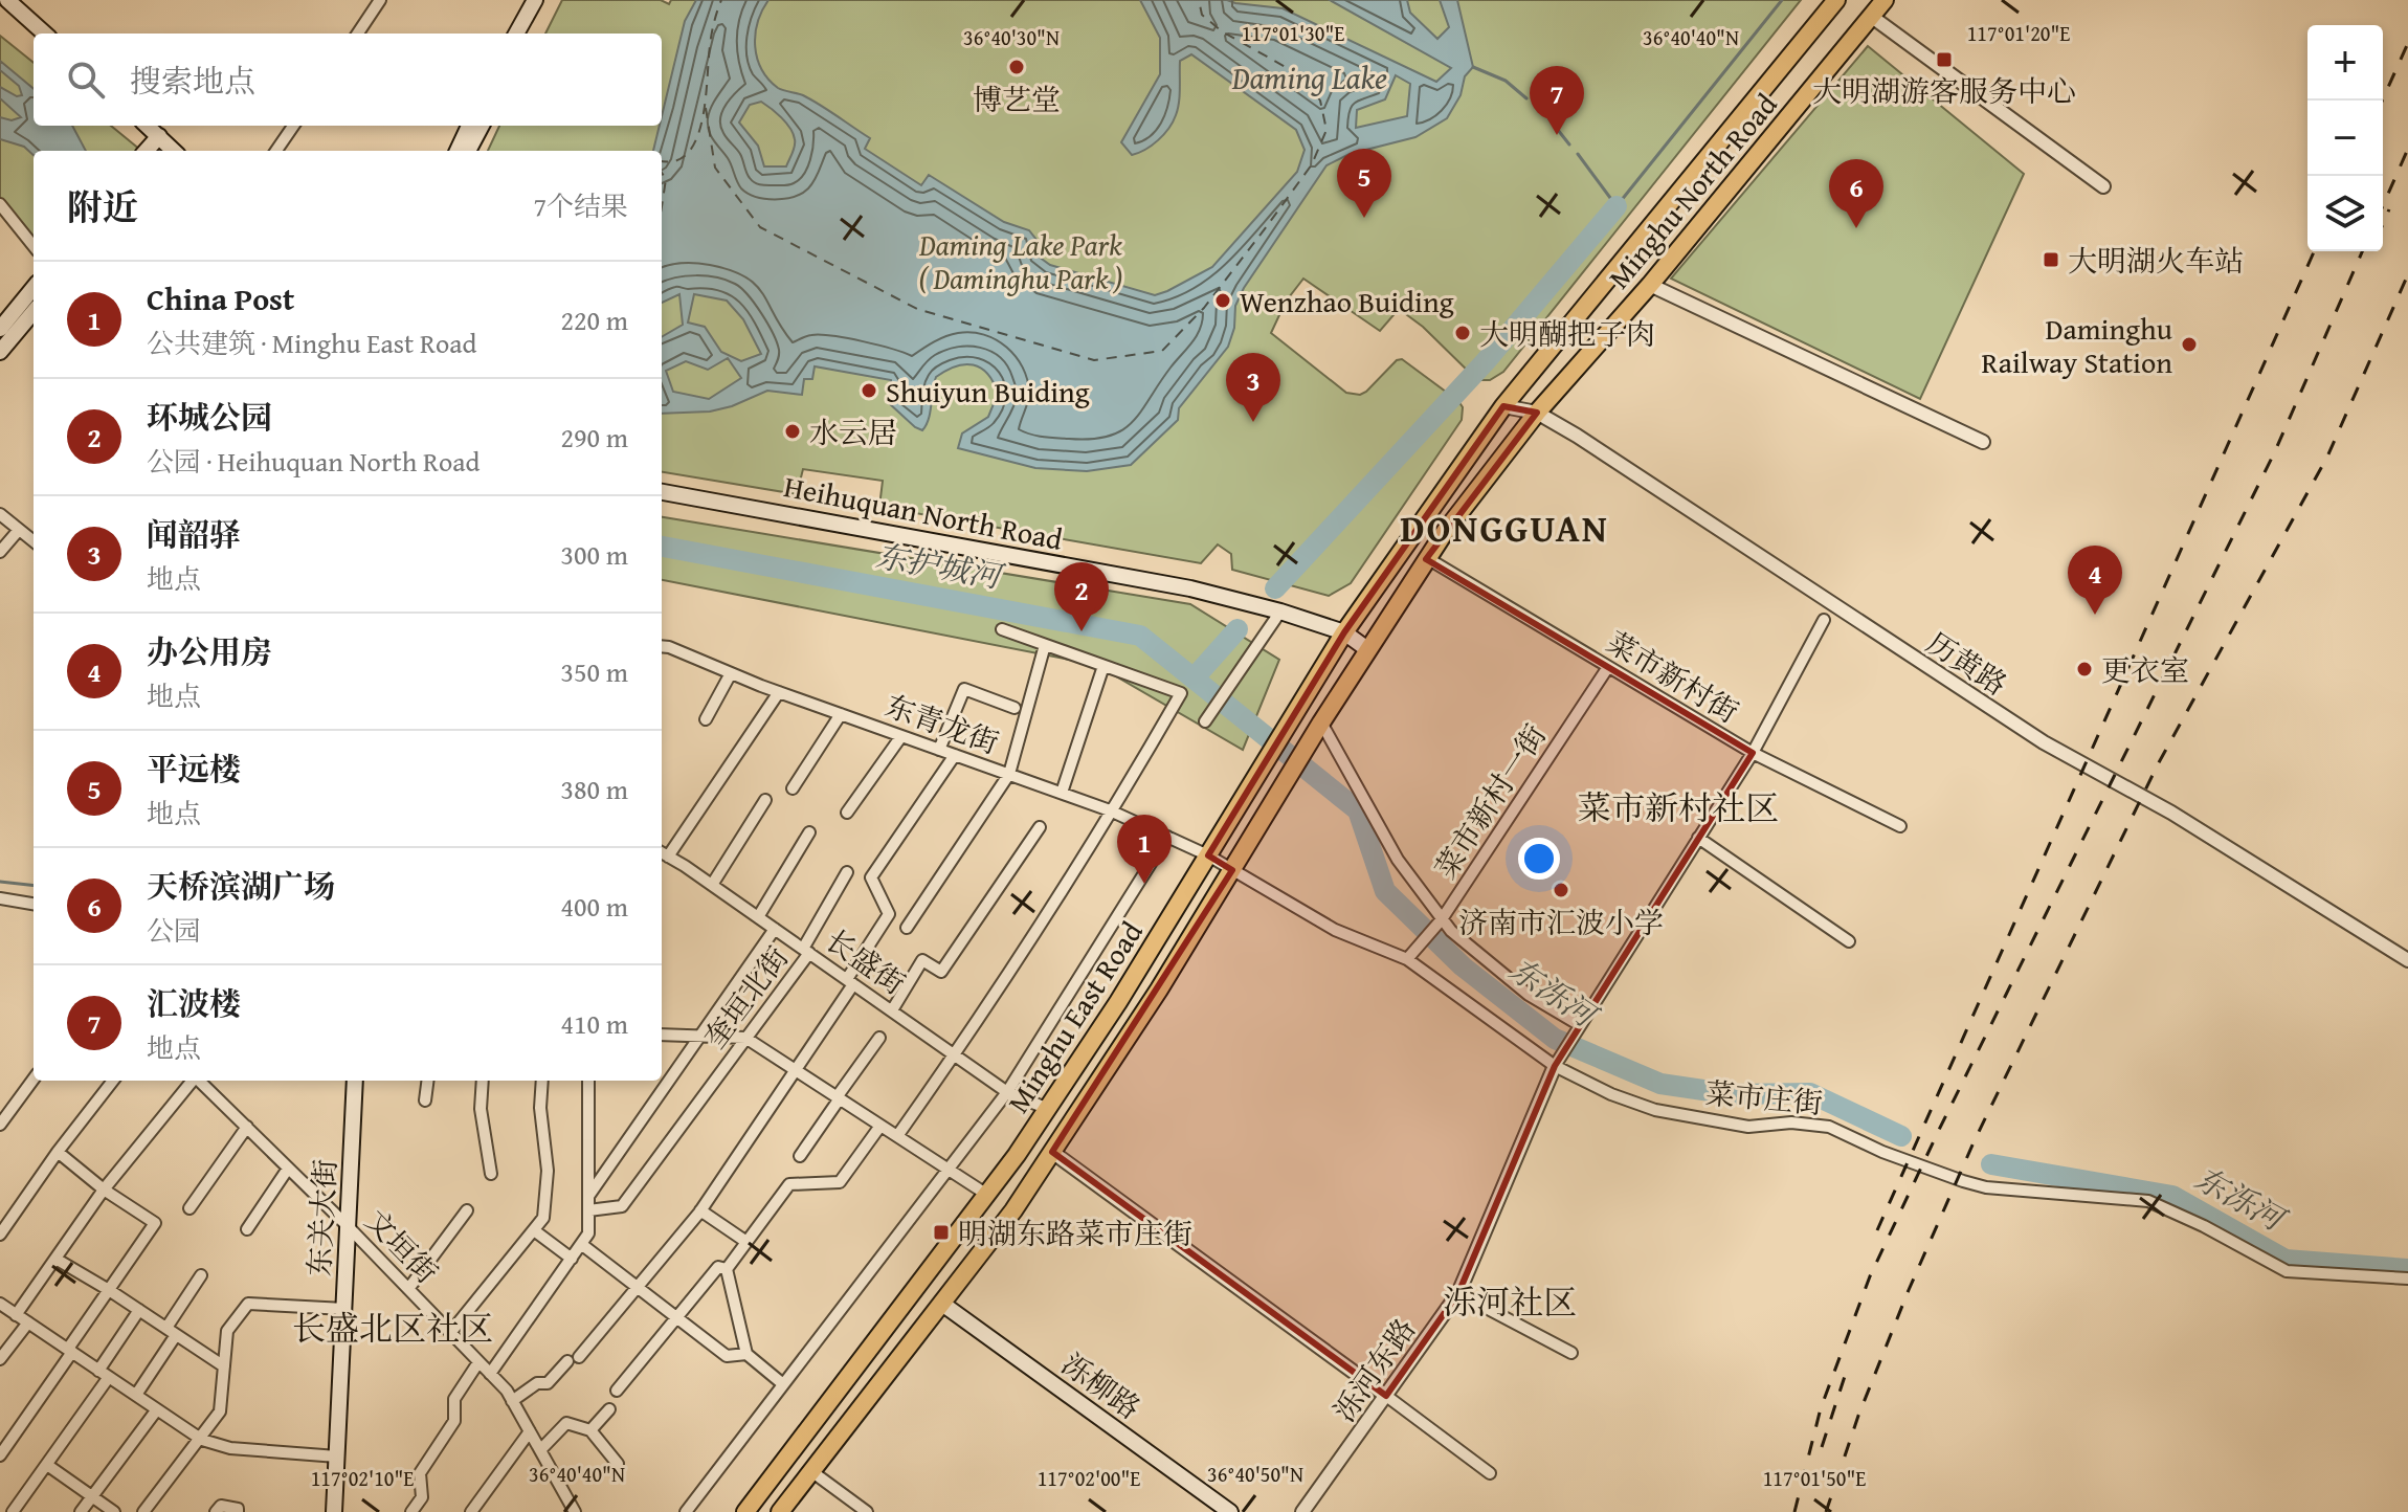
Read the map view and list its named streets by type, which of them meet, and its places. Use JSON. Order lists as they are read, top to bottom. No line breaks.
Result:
{"streets":{"main road":["Minghu North Road","Heihuquan North Road","Minghu East Road","东关大街","泺柳路"],"street":["历黄路","菜市新村街","东青龙街","菜市新村一街","长盛街","奎垣北街","菜市庄街","文垣街","泺河东路"]},"crossings":[["Minghu North Road","历黄路"],["Minghu North Road","Minghu East Road"],["Heihuquan North Road","Minghu East Road"],["历黄路","Minghu East Road"],["菜市新村街","菜市新村一街"],["菜市新村街","Minghu East Road"],["东青龙街","Minghu East Road"],["东青龙街","菜市庄街"],["菜市新村一街","菜市庄街"],["长盛街","奎垣北街"],["长盛街","Minghu East Road"],["Minghu East Road","菜市庄街"],["Minghu East Road","泺柳路"],["菜市庄街","泺河东路"],["东关大街","文垣街"]],"districts":["DONGGUAN","菜市新村社区","泺河社区","长盛北区社区"],"water":["Daming Lake","东护城河","东泺河"],"parks":["Daming Lake Park ( Daminghu Park )"],"places":{"transit":["大明湖游客服务中心","大明湖火车站","明湖东路菜市庄街"],"other":["博艺堂","Wenzhao Buiding","大明醐把子肉","Daminghu Railway Station","Shuiyun Buiding","水云居","更衣室","济南市汇波小学"]},"page":{"map_buttons":["+","−"],"search":"搜索地点","pins":["7","5","6","3","4","2","1"],"heading":["附近","7个结果"],"list":[{"mark":"1","name":"China Post","note":"公共建筑 · Minghu East Road","value":"220 m"},{"mark":"2","name":"环城公园","note":"公园 · Heihuquan North Road","value":"290 m"},{"mark":"3","name":"闻韶驿","note":"地点","value":"300 m"},{"mark":"4","name":"办公用房","note":"地点","value":"350 m"},{"mark":"5","name":"平远楼","note":"地点","value":"380 m"},{"mark":"6","name":"天桥滨湖广场","note":"公园","value":"400 m"},{"mark":"7","name":"汇波楼","note":"地点","value":"410 m"}]},"coordinates":["117°01'30\"E","117°01'20\"E","36°40'30\"N","36°40'40\"N","36°40'50\"N","117°02'10\"E","117°02'00\"E","117°01'50\"E"]}
